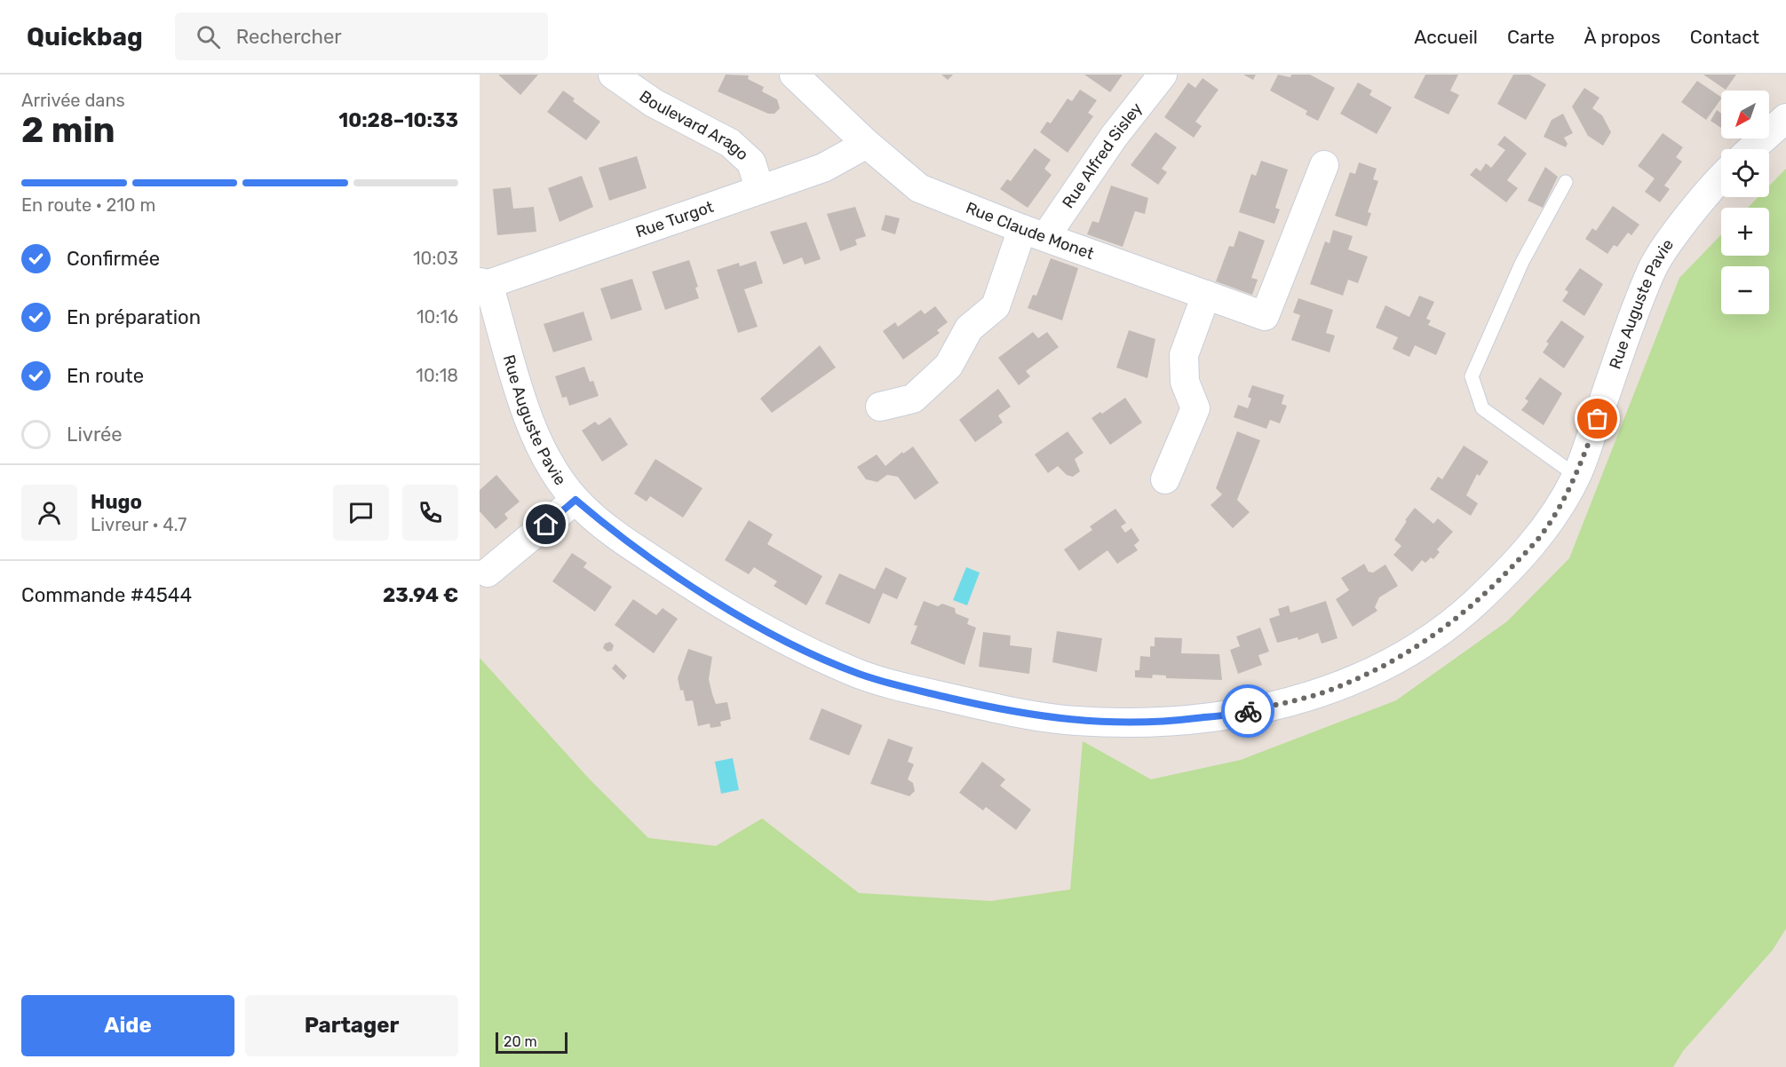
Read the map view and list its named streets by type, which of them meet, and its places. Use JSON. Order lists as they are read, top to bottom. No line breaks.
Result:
{"streets":{"street":["Boulevard Arago","Rue Alfred Sisley","Rue Turgot","Rue Claude Monet","Rue Auguste Pavie"]},"crossings":[["Boulevard Arago","Rue Turgot"],["Rue Alfred Sisley","Rue Claude Monet"],["Rue Turgot","Rue Claude Monet"],["Rue Turgot","Rue Auguste Pavie"]],"scale_bar":"20 m","north":"bottom left","page":{"header":"Quickbag","search":"Rechercher","nav":["Accueil","Carte","À propos","Contact"],"heading":["2 min","Arrivée dans","10:28–10:33"],"panel":["Hugo","Livreur · 4.7","Commande #4544","23.94 €"],"map_buttons":["+","−"],"bar":"En route · 210 m","list":[["Confirmée","10:03"],["En préparation","10:16"],["En route","10:18"],"Livrée"],"buttons":["Aide","Partager"],"scale":"20 m"}}
